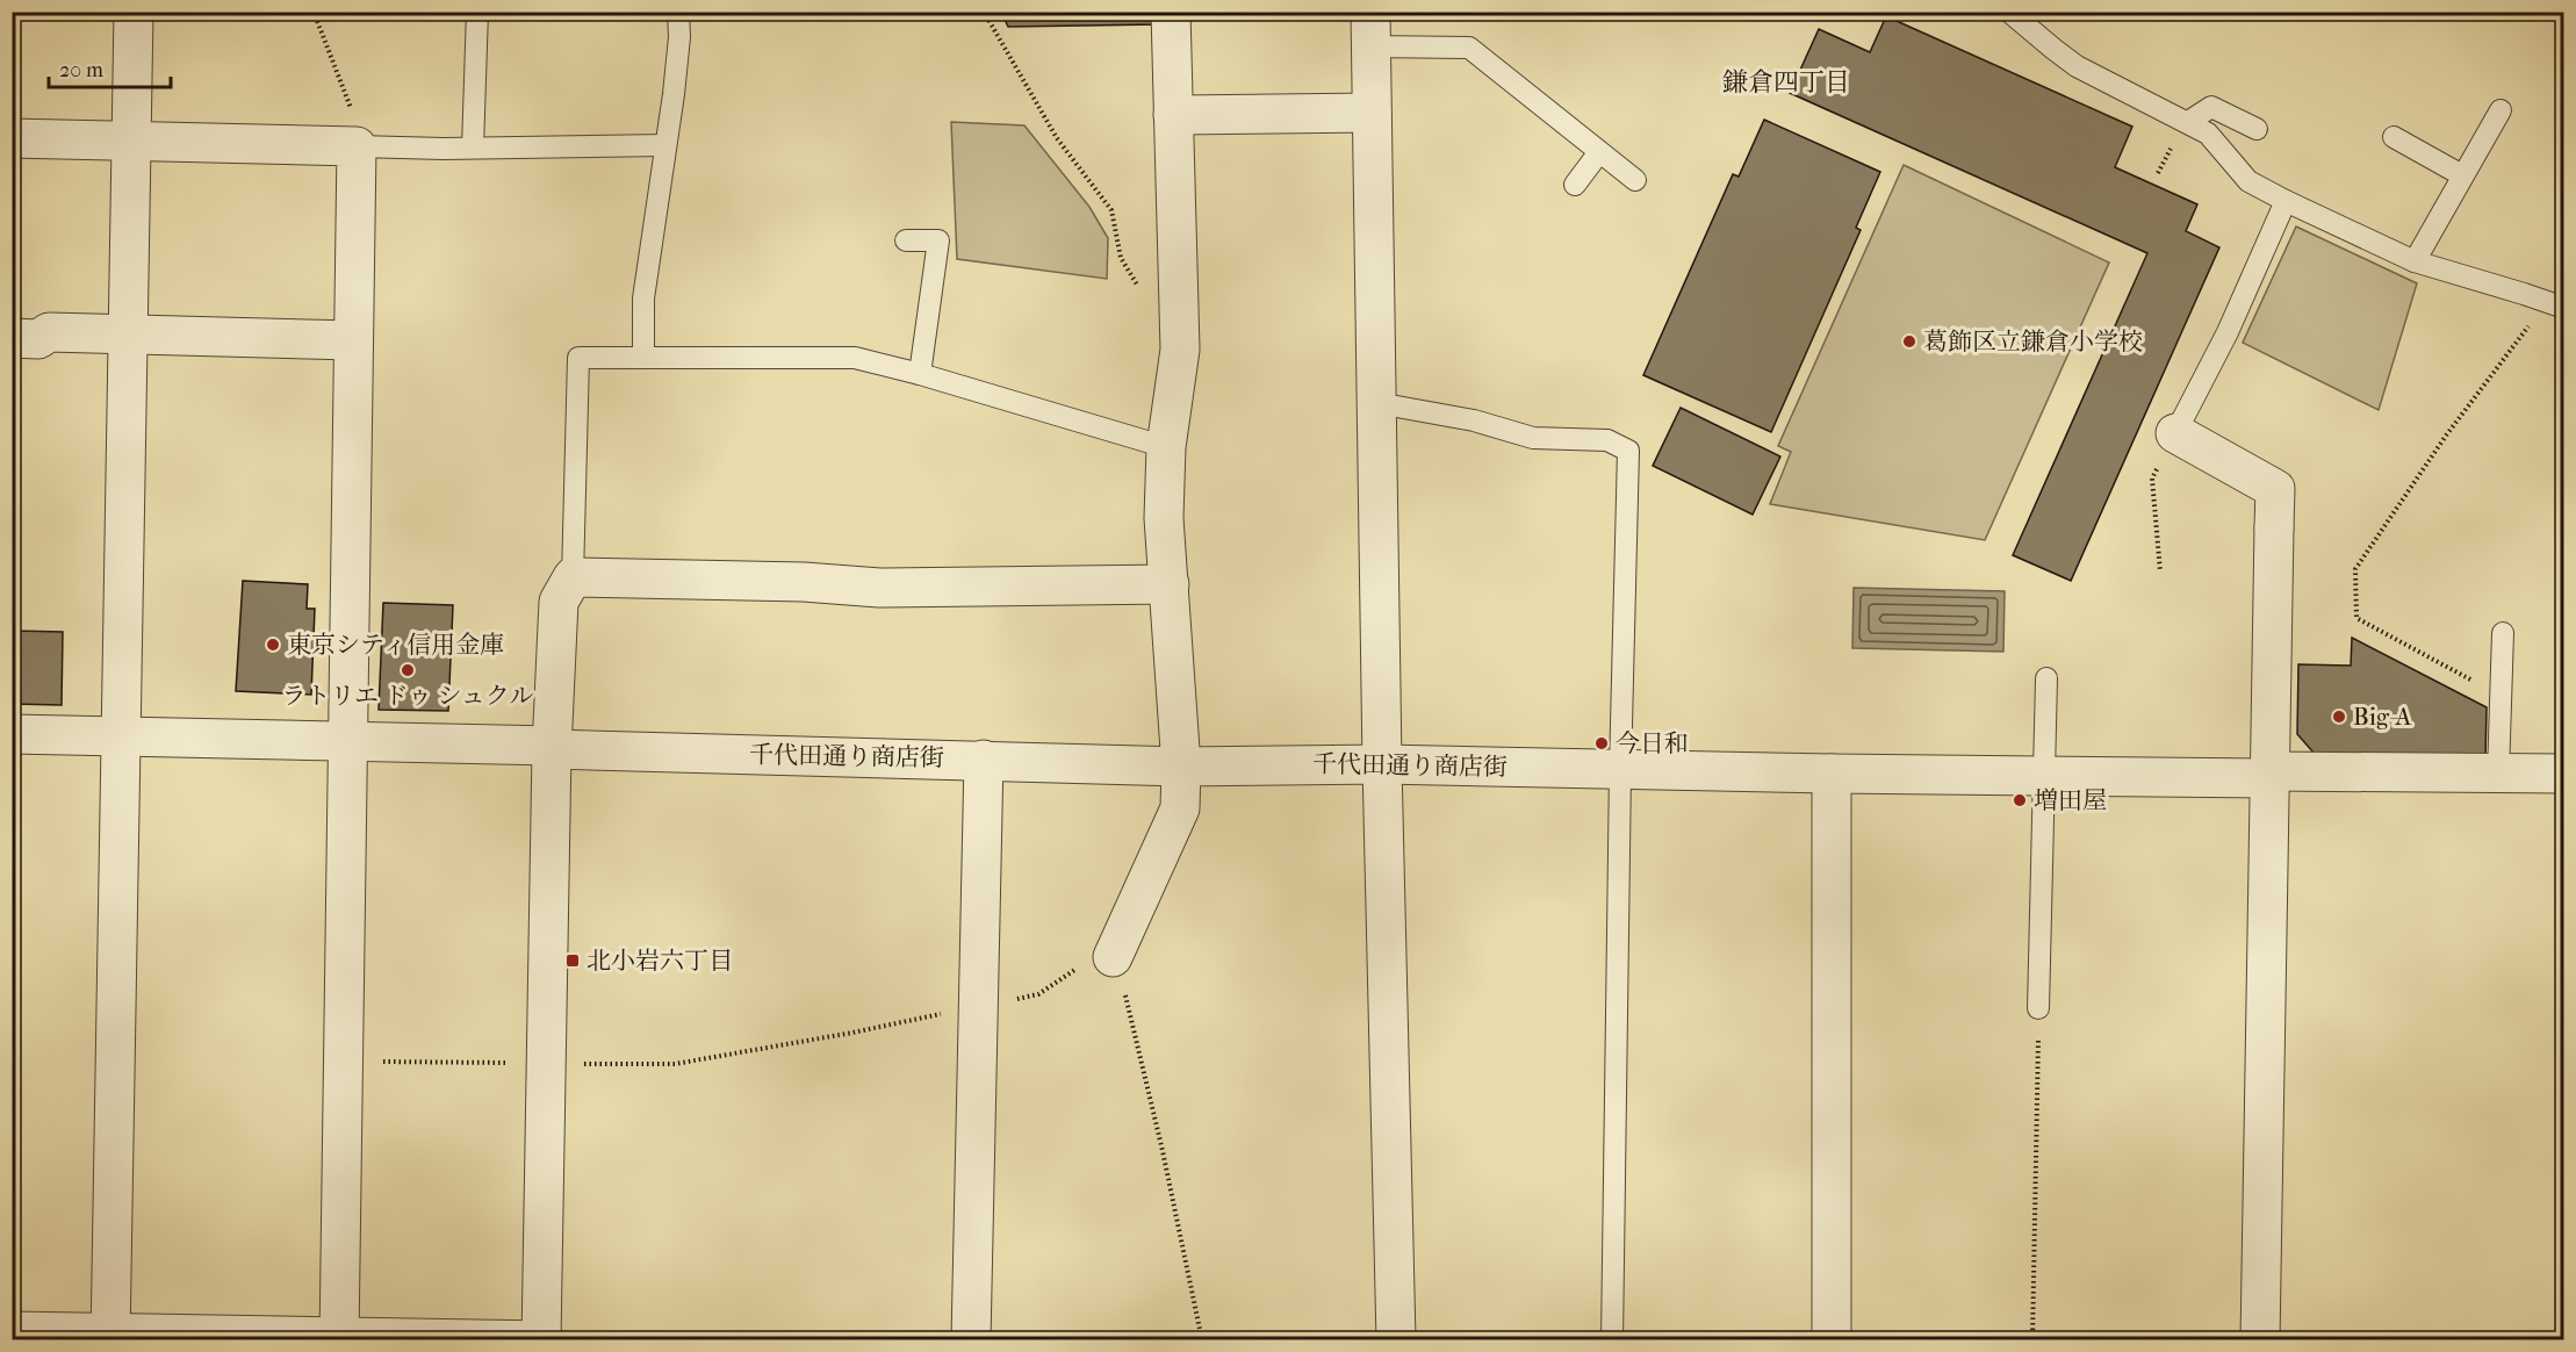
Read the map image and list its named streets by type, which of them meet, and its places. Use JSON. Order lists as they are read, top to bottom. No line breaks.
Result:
{"streets":{"street":["千代田通り商店街"]},"districts":["鎌倉四丁目"],"places":{"other":["葛飾区立鎌倉小学校","東京シティ信用金庫","ラトリエ ドゥ シュクル","Big-A","今日和","増田屋"],"transit":["北小岩六丁目"]},"scale_bar":"20 m"}
